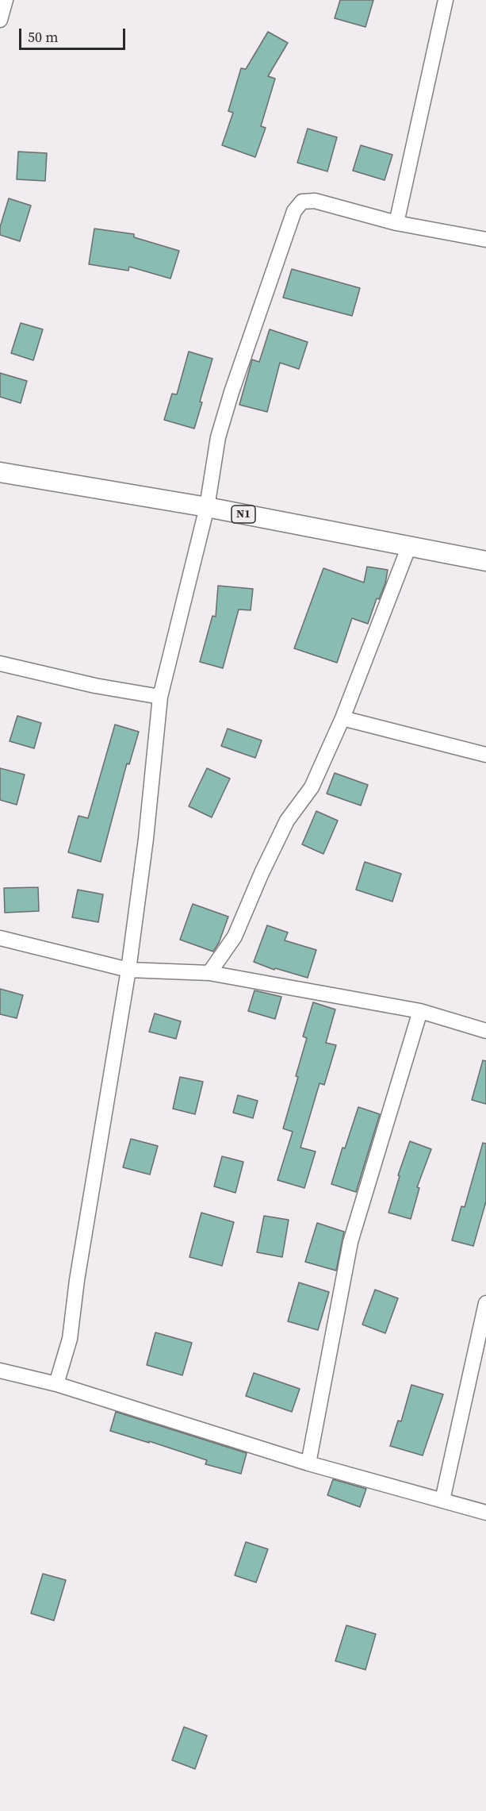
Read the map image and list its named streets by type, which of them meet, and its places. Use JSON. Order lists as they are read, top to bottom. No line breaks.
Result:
{"streets":{"main road":["N1"]},"scale_bar":"50 m"}
